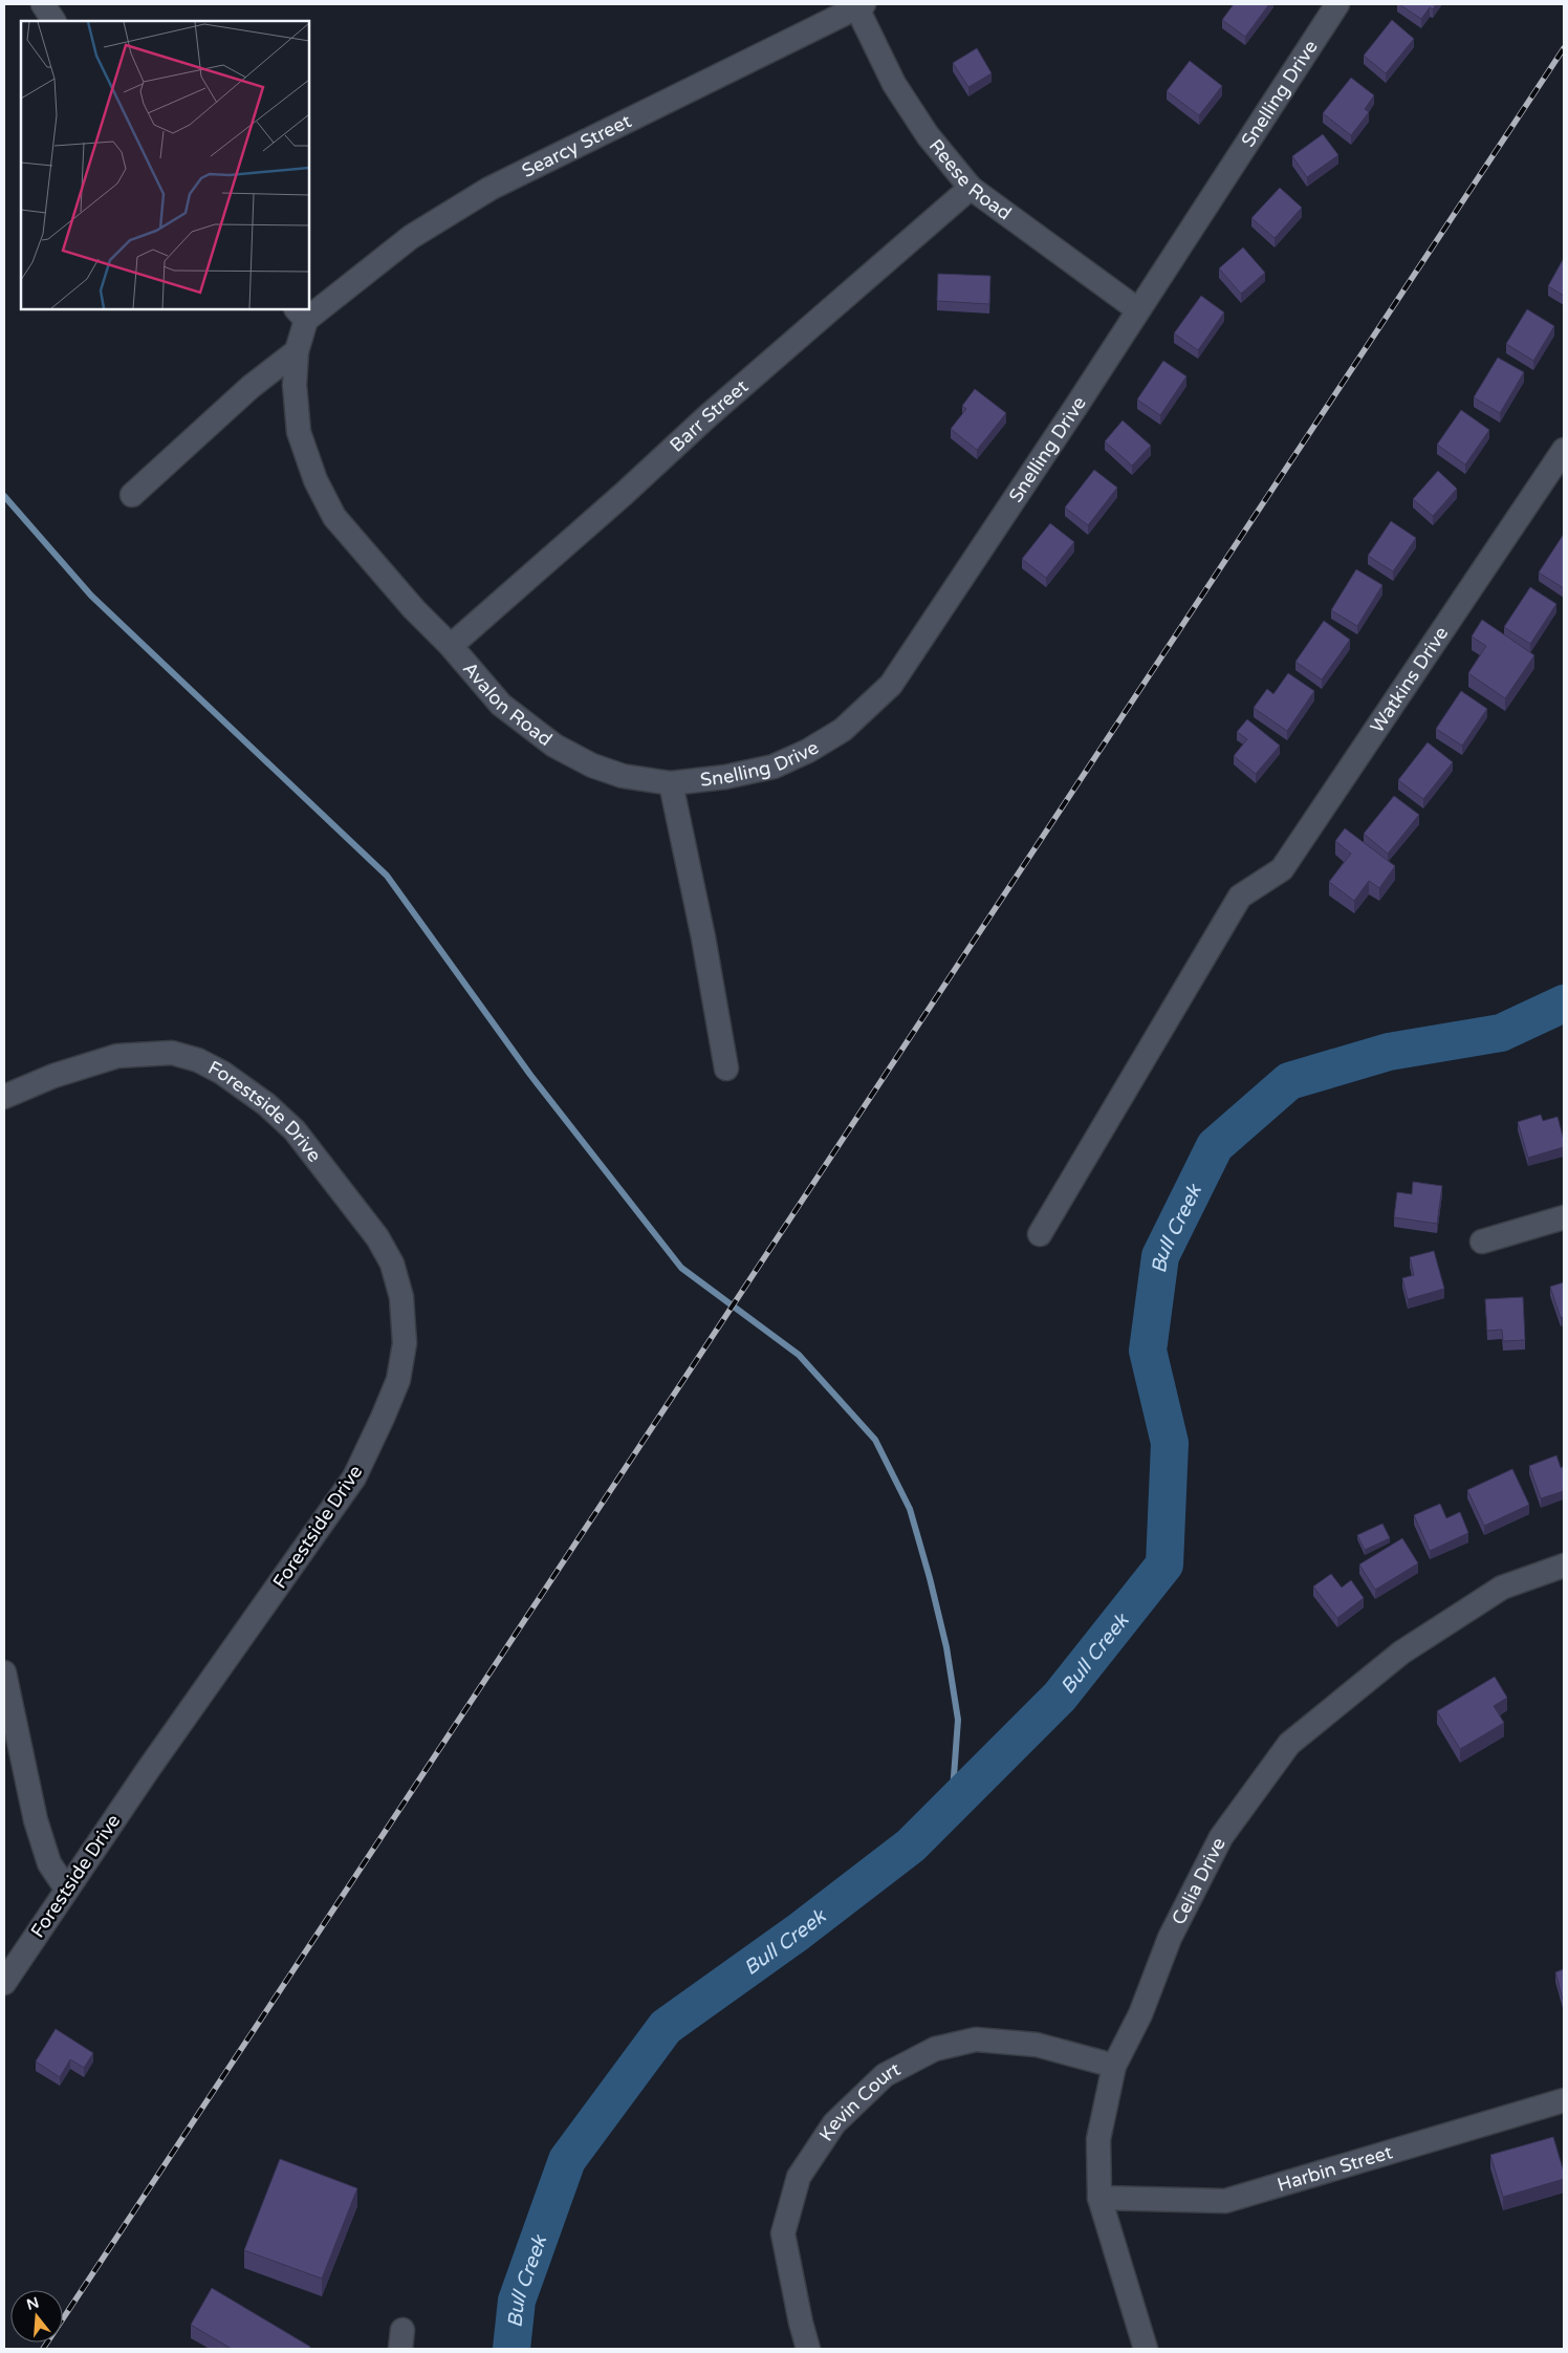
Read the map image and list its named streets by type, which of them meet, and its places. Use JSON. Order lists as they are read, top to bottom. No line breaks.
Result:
{"streets":{"street":["Snelling Drive","Searcy Street","Reese Road","Barr Street","Watkins Drive","Avalon Road","Forestside Drive","Celia Drive","Kevin Court","Harbin Street"]},"crossings":[["Snelling Drive","Reese Road"],["Snelling Drive","Avalon Road"],["Searcy Street","Reese Road"],["Reese Road","Barr Street"],["Barr Street","Avalon Road"],["Celia Drive","Kevin Court"],["Celia Drive","Harbin Street"]],"water":["Bull Creek"],"north":"top"}
